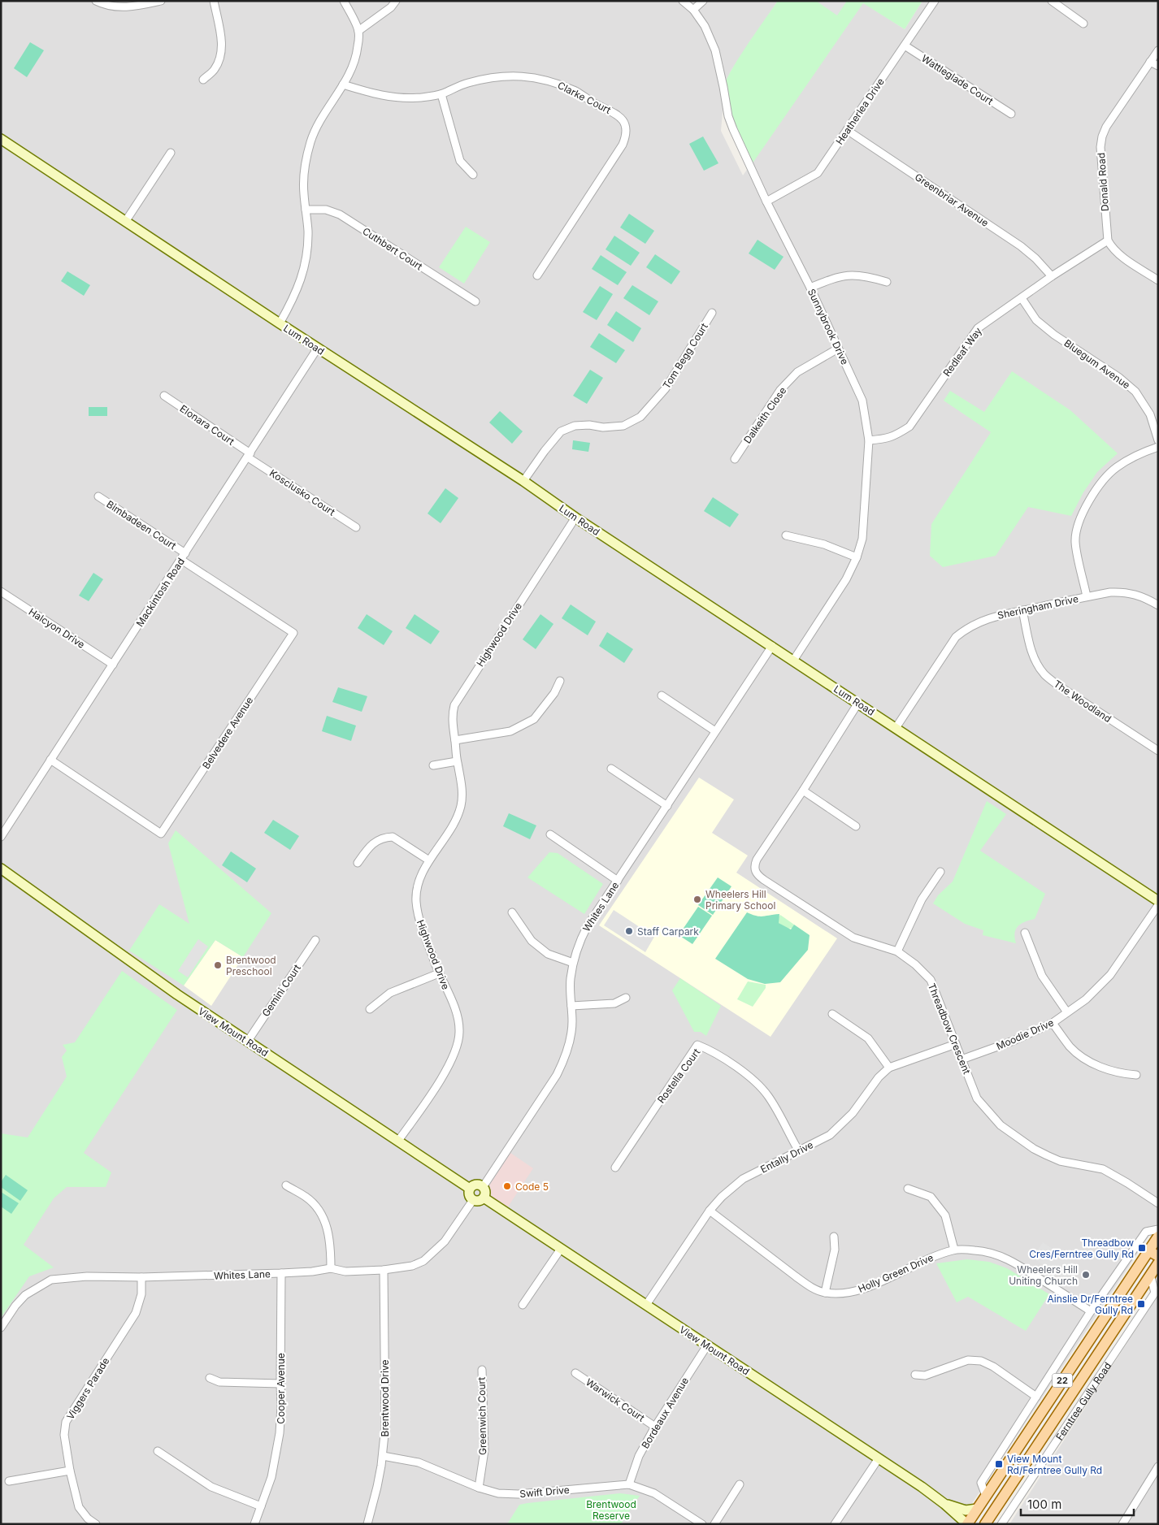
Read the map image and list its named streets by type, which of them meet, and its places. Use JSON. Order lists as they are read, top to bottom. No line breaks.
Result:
{"streets":{"main road":["22","Ferntree Gully Road"],"street":["Wattleglade Court","Clarke Court","Heatherlea Drive","Donald Road","Greenbriar Avenue","Cuthbert Court","Sunnybrook Drive","Lum Road","Redleaf Way","Tom Begg Court","Bluegum Avenue","Dalkeith Close","Elonara Court","Kosciusko Court","Bimbadeen Court","Mackintosh Road","Sheringham Drive","Halcyon Drive","Highwood Drive","The Woodland","Belvedere Avenue","Whites Lane","Gemini Court","Threadbow Crescent","View Mount Road","Moodie Drive","Rostella Court","Entally Drive","Holly Green Drive","Viggers Parade","Cooper Avenue","Brentwood Drive","Warwick Court","Bordeaux Avenue","Greenwich Court","Swift Drive"]},"crossings":[["Wattleglade Court","Heatherlea Drive"],["Heatherlea Drive","Greenbriar Avenue"],["Heatherlea Drive","Sunnybrook Drive"],["Donald Road","Redleaf Way"],["Greenbriar Avenue","Redleaf Way"],["Sunnybrook Drive","Lum Road"],["Sunnybrook Drive","Redleaf Way"],["Sunnybrook Drive","Dalkeith Close"],["Lum Road","Tom Begg Court"],["Lum Road","Mackintosh Road"],["Lum Road","Sheringham Drive"],["Lum Road","Highwood Drive"],["Lum Road","Whites Lane"],["Lum Road","Threadbow Crescent"],["Redleaf Way","Bluegum Avenue"],["Elonara Court","Kosciusko Court"],["Elonara Court","Mackintosh Road"],["Kosciusko Court","Mackintosh Road"],["Bimbadeen Court","Mackintosh Road"],["Bimbadeen Court","Belvedere Avenue"],["Mackintosh Road","Halcyon Drive"],["Mackintosh Road","Belvedere Avenue"],["Sheringham Drive","The Woodland"],["Highwood Drive","View Mount Road"],["Whites Lane","View Mount Road"],["Whites Lane","Viggers Parade"],["Whites Lane","Cooper Avenue"],["Whites Lane","Brentwood Drive"],["Gemini Court","View Mount Road"],["Threadbow Crescent","Moodie Drive"],["Threadbow Crescent","Entally Drive"],["View Mount Road","Entally Drive"],["View Mount Road","22"],["View Mount Road","Bordeaux Avenue"],["Rostella Court","Entally Drive"],["Entally Drive","Holly Green Drive"],["Brentwood Drive","Swift Drive"],["Warwick Court","Bordeaux Avenue"],["Bordeaux Avenue","Swift Drive"],["Greenwich Court","Swift Drive"]],"parks":["Brentwood Reserve"],"places":{"other":["Wheelers Hill Primary School","Staff Carpark","Brentwood Preschool","Code 5","Wheelers Hill Uniting Church"],"transit":["Threadbow Cres/Ferntree Gully Rd","Ainslie Dr/Ferntree Gully Rd","View Mount Rd/Ferntree Gully Rd"]},"scale_bar":"100 m"}
